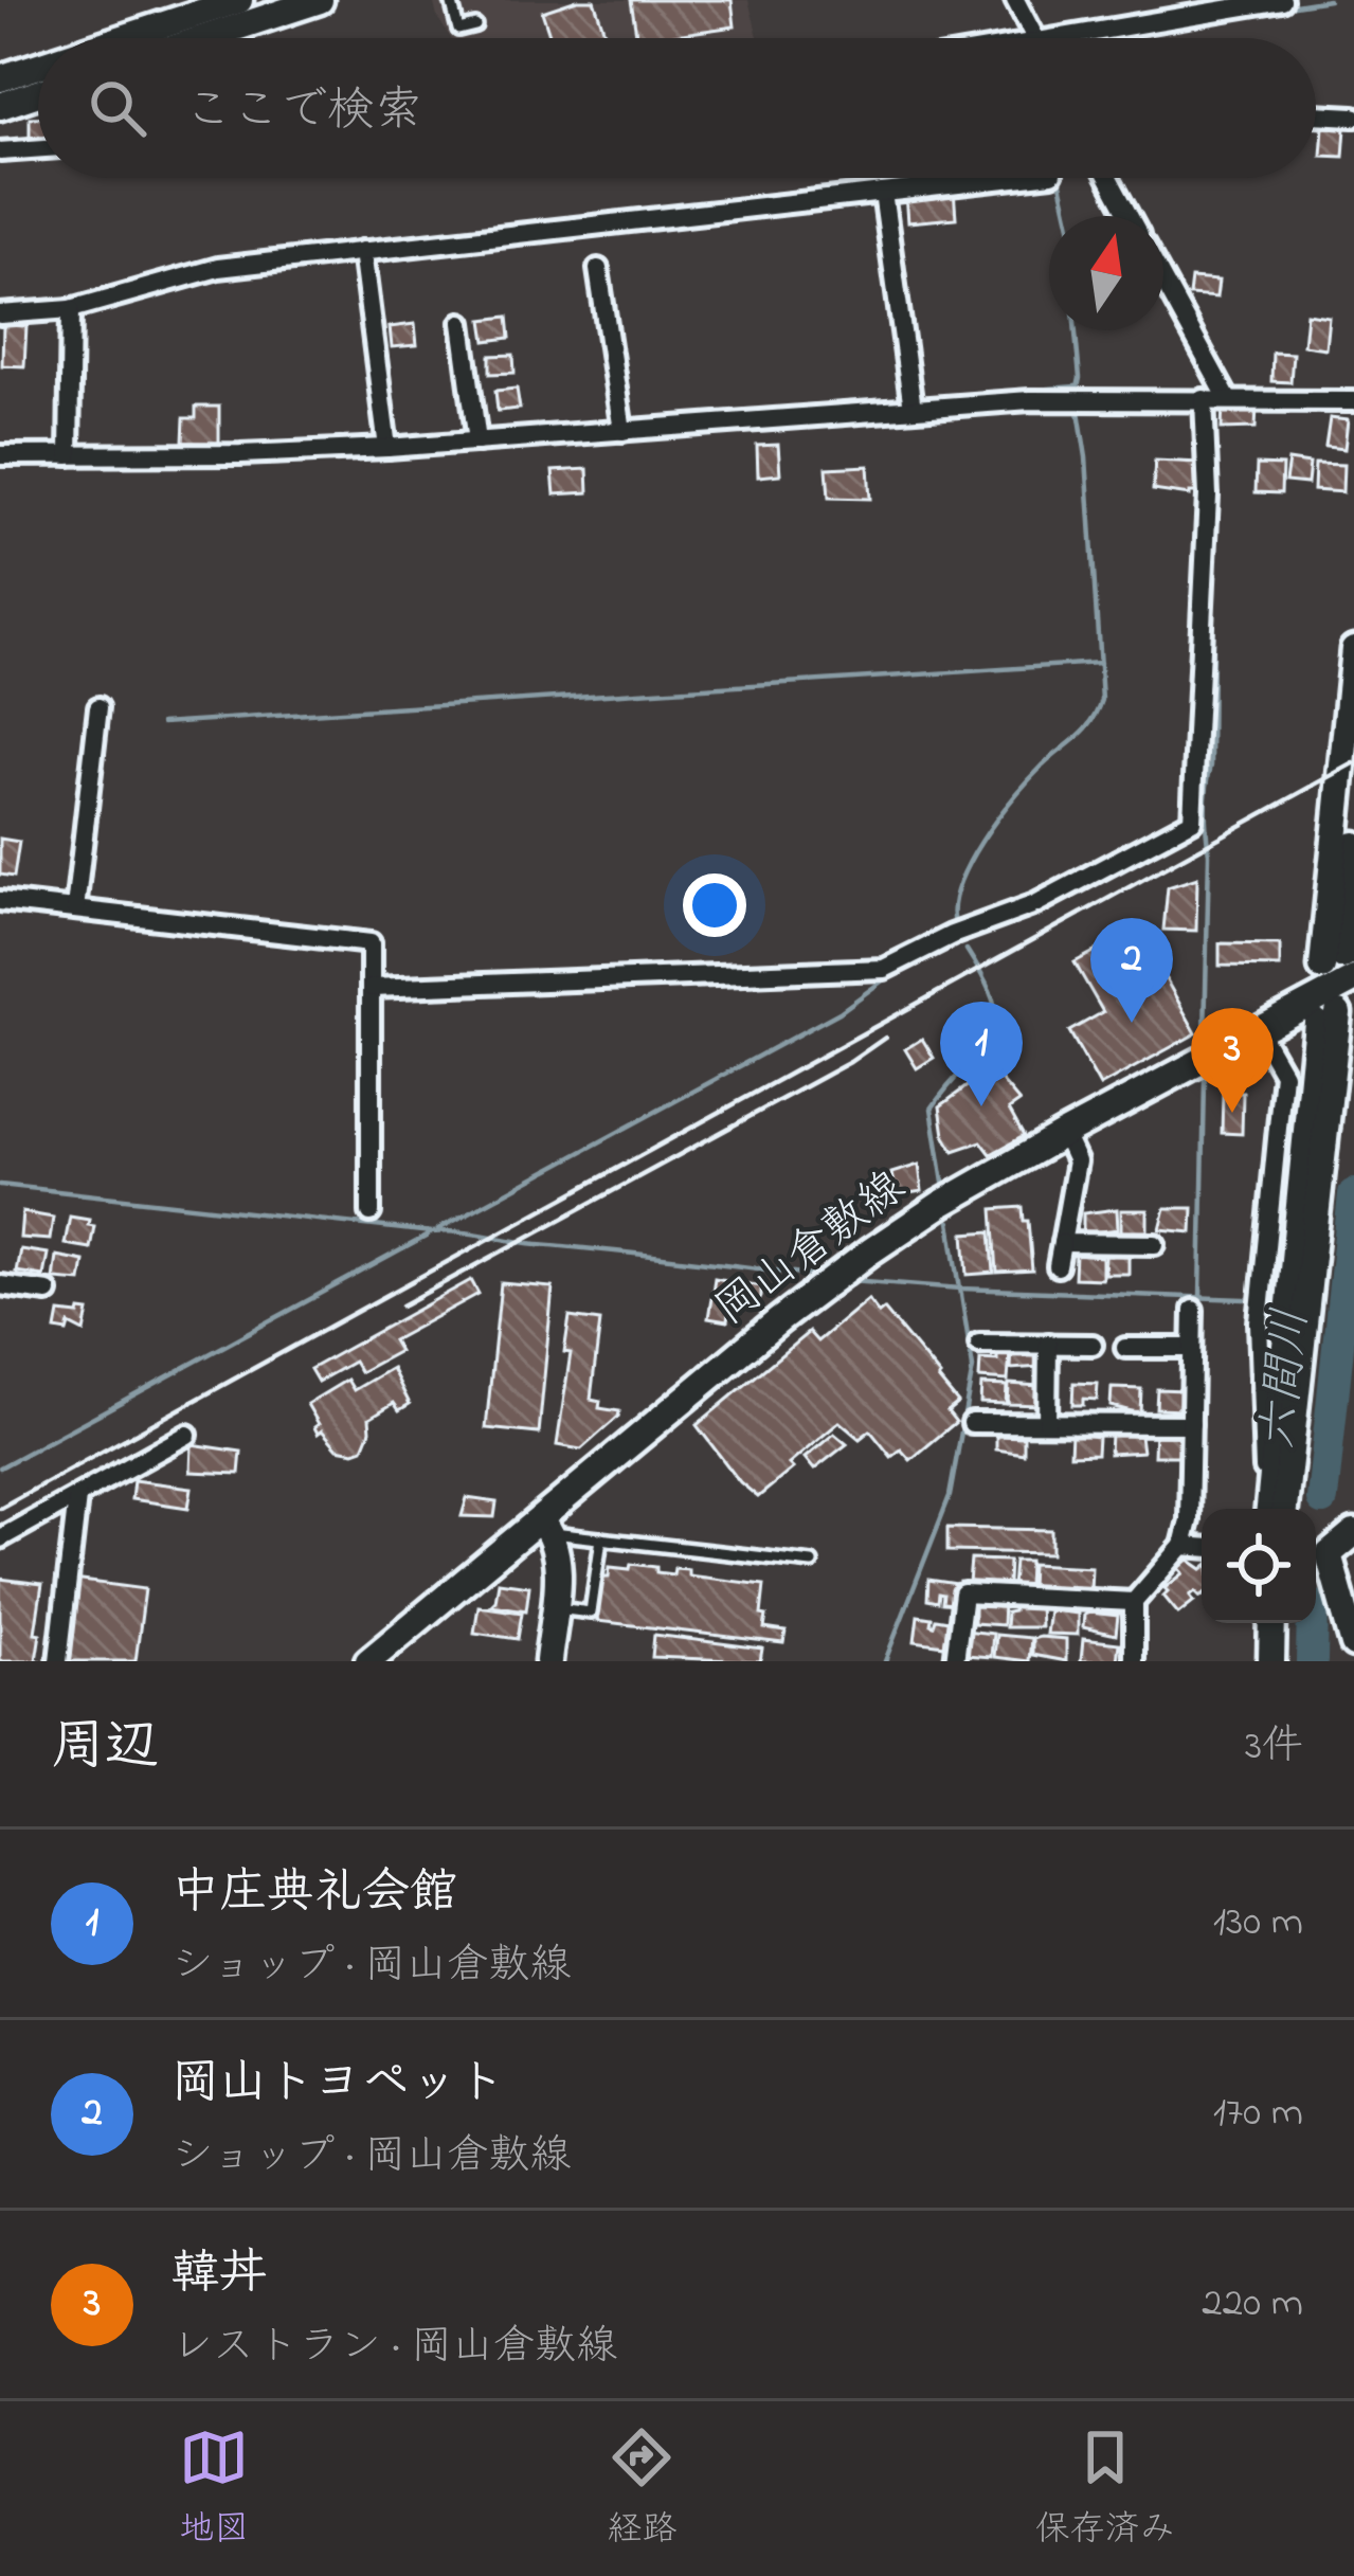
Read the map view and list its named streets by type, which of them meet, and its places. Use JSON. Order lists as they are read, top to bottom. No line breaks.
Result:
{"streets":{"street":["岡山倉敷線"]},"water":["六間川"],"north":"top","page":{"search":"ここで検索","pins":["2","1","3"],"heading":["周辺","3件"],"list":[{"mark":"1","name":"中庄典礼会館","note":"ショップ · 岡山倉敷線","value":"130 m"},{"mark":"2","name":"岡山トヨペット","note":"ショップ · 岡山倉敷線","value":"170 m"},{"mark":"3","name":"韓丼","note":"レストラン · 岡山倉敷線","value":"220 m"}],"nav":["地図","経路","保存済み"]}}
